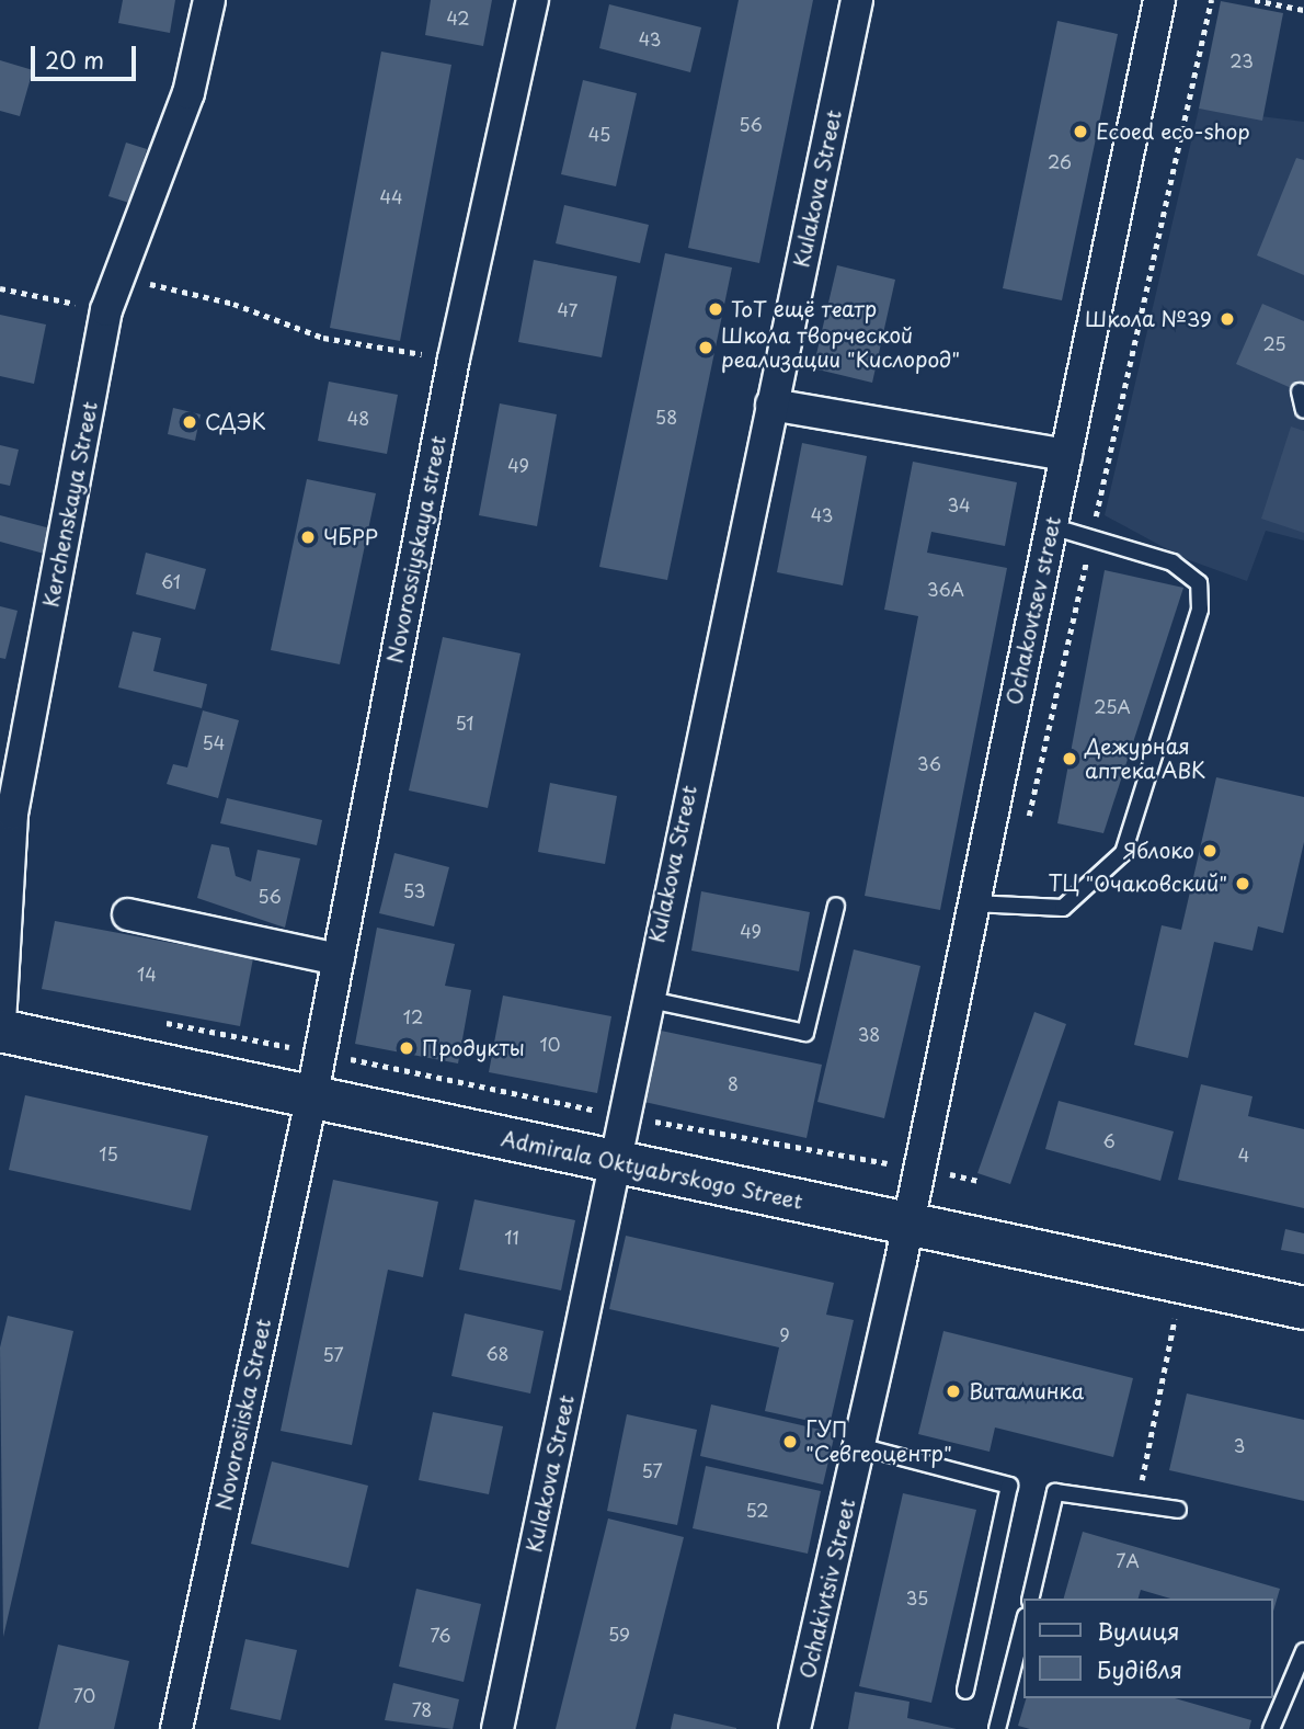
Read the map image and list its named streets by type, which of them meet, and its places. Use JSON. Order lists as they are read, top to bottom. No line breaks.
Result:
{"streets":{"main road":["Admirala Oktyabrskogo Street"],"street":["Kulakova Street","Kerchenskaya Street","Novorossiyskaya street","Ochakovtsev street","Novorosiiska Street","Ochakivtsiv Street"]},"crossings":[["Kulakova Street","Admirala Oktyabrskogo Street"],["Novorossiyskaya street","Admirala Oktyabrskogo Street"],["Novorossiyskaya street","Novorosiiska Street"],["Ochakovtsev street","Admirala Oktyabrskogo Street"],["Ochakovtsev street","Ochakivtsiv Street"],["Admirala Oktyabrskogo Street","Novorosiiska Street"],["Admirala Oktyabrskogo Street","Ochakivtsiv Street"]],"places":["Ecoed eco-shop","ТоТ ещё театр","Школа №39","Школа творческой реализации \"Кислород\"","СДЭК","ЧБРР","Дежурная аптека АВК","Яблоко","ТЦ \"Очаковский\"","Продукты","Витаминка","ГУП \"Севгеоцентр\""],"house_numbers":["42","43","23","56","45","26","44","47","25","58","48","49","34","43","61","36А","25А","51","54","36","53","56","49","14","12","38","10","8","6","15","4","11","9","68","57","3","57","52","7А","35","59","76","70","78"],"legend":["Вулиця","Будівля"],"scale_bar":"20 m"}
